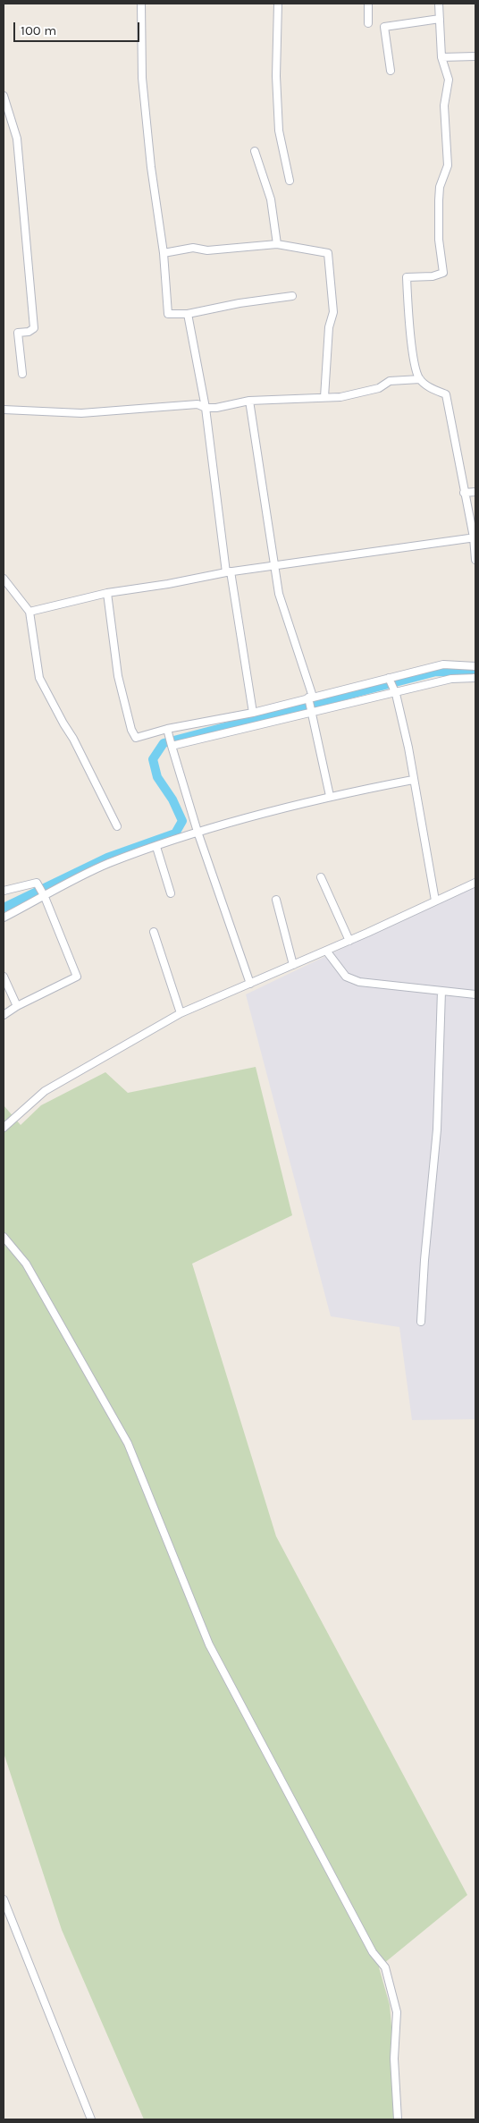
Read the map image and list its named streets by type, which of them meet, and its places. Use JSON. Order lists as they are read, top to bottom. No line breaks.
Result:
{"scale_bar":"100 m"}
